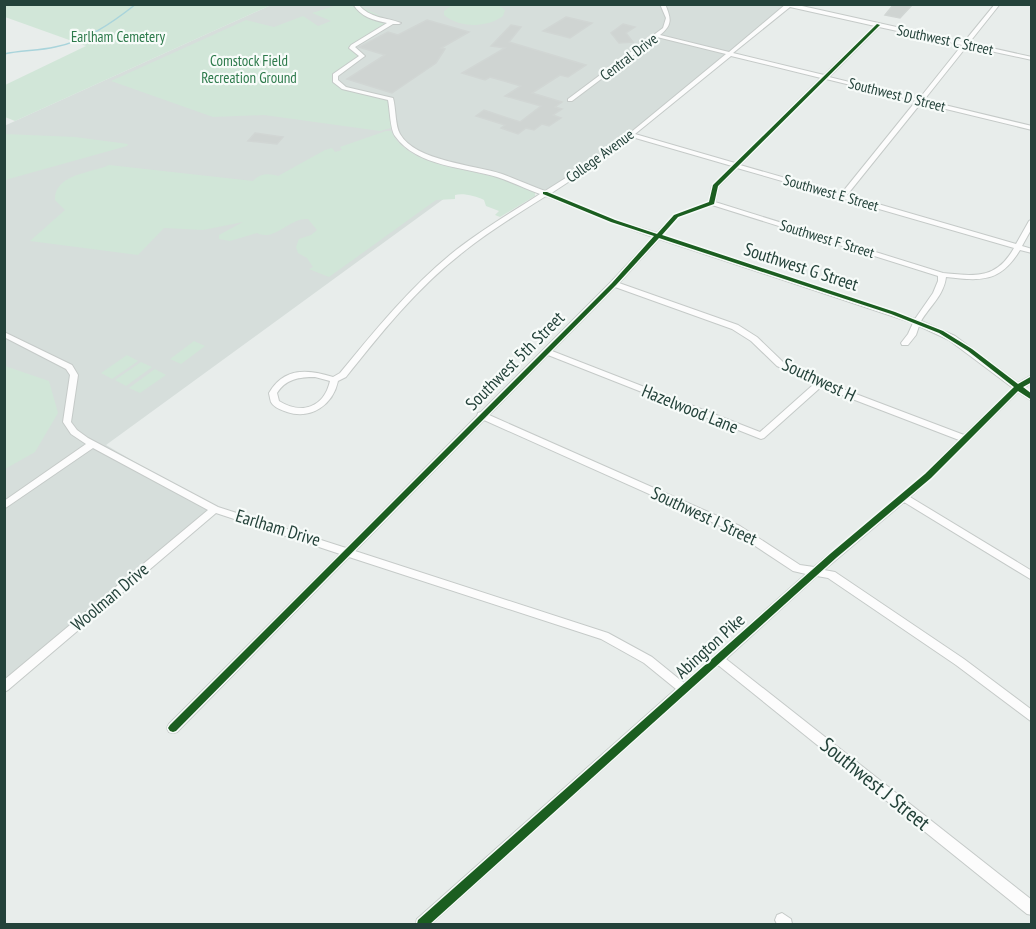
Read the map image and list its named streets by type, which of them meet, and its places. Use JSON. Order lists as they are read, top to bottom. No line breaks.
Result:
{"streets":{"street":["Southwest C Street","Central Drive","Southwest D Street","College Avenue","Southwest E Street","Southwest F Street","Southwest G Street","Southwest 5th Street","Southwest H","Hazelwood Lane","Southwest I Street","Earlham Drive","Woolman Drive","Abington Pike","Southwest J Street"]},"crossings":[["Southwest C Street","College Avenue"],["Central Drive","Southwest D Street"],["Southwest D Street","College Avenue"],["College Avenue","Southwest E Street"],["College Avenue","Southwest G Street"],["Southwest E Street","Southwest F Street"],["Southwest F Street","Southwest 5th Street"],["Southwest G Street","Southwest 5th Street"],["Southwest G Street","Abington Pike"],["Southwest 5th Street","Southwest H"],["Southwest 5th Street","Hazelwood Lane"],["Southwest 5th Street","Southwest I Street"],["Southwest 5th Street","Earlham Drive"],["Southwest H","Hazelwood Lane"],["Southwest H","Abington Pike"],["Southwest I Street","Abington Pike"],["Earlham Drive","Woolman Drive"],["Earlham Drive","Abington Pike"],["Abington Pike","Southwest J Street"]],"parks":["Earlham Cemetery","Comstock Field Recreation Ground"]}
